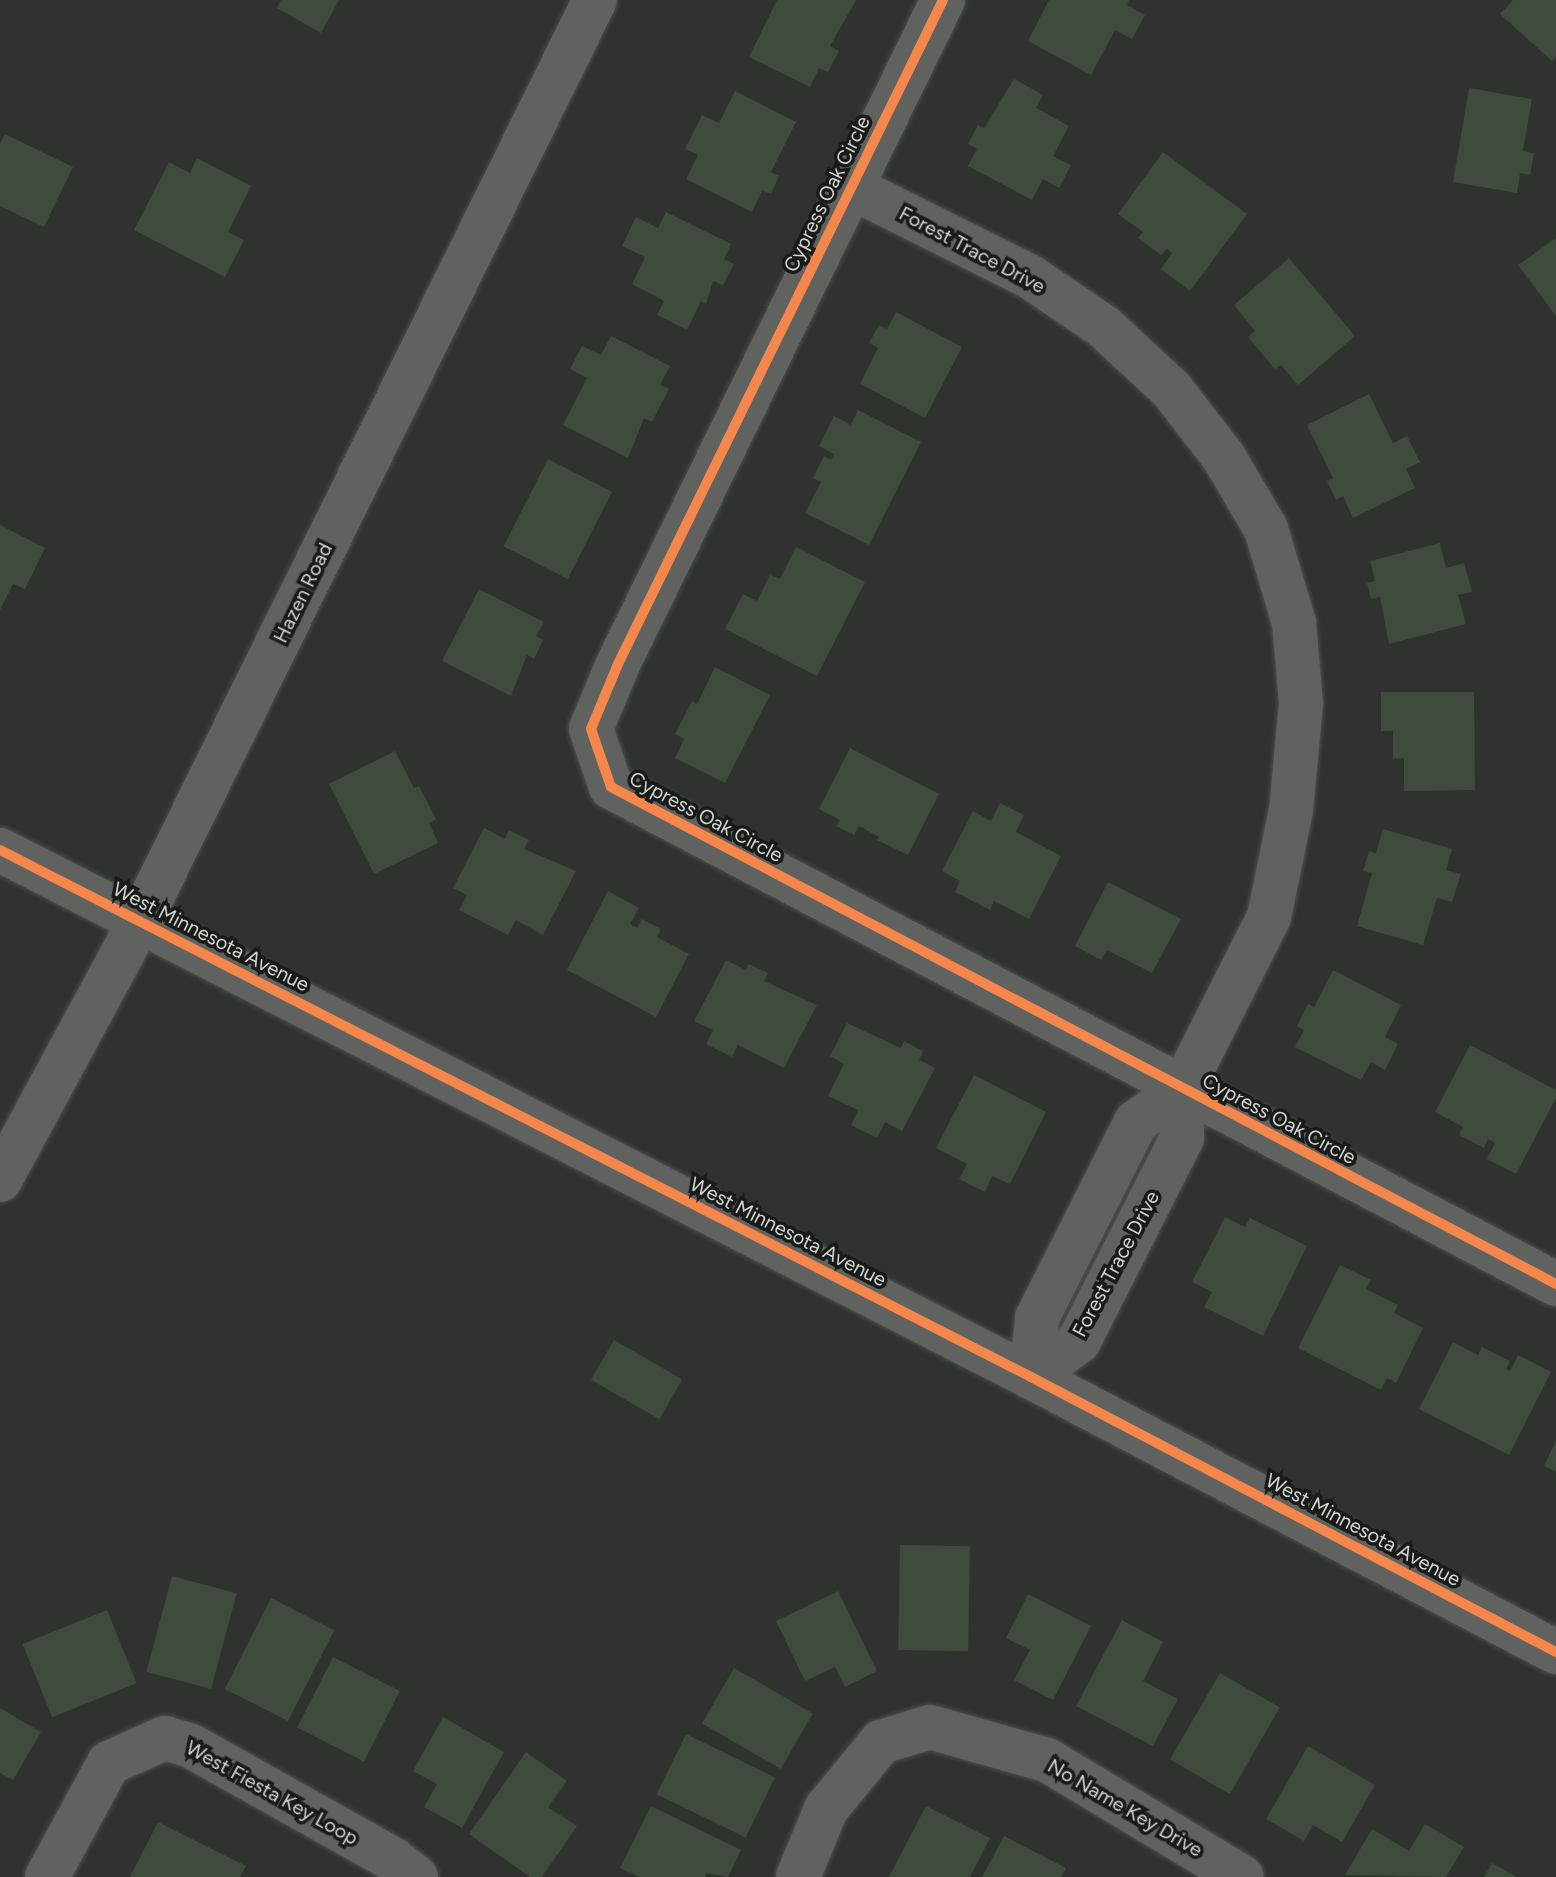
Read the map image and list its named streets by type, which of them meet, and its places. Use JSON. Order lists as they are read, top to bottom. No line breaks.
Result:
{"streets":{"street":["Cypress Oak Circle","Forest Trace Drive","Hazen Road","West Minnesota Avenue","West Fiesta Key Loop","No Name Key Drive"]},"crossings":[["Cypress Oak Circle","Forest Trace Drive"],["Forest Trace Drive","West Minnesota Avenue"],["Hazen Road","West Minnesota Avenue"]]}
